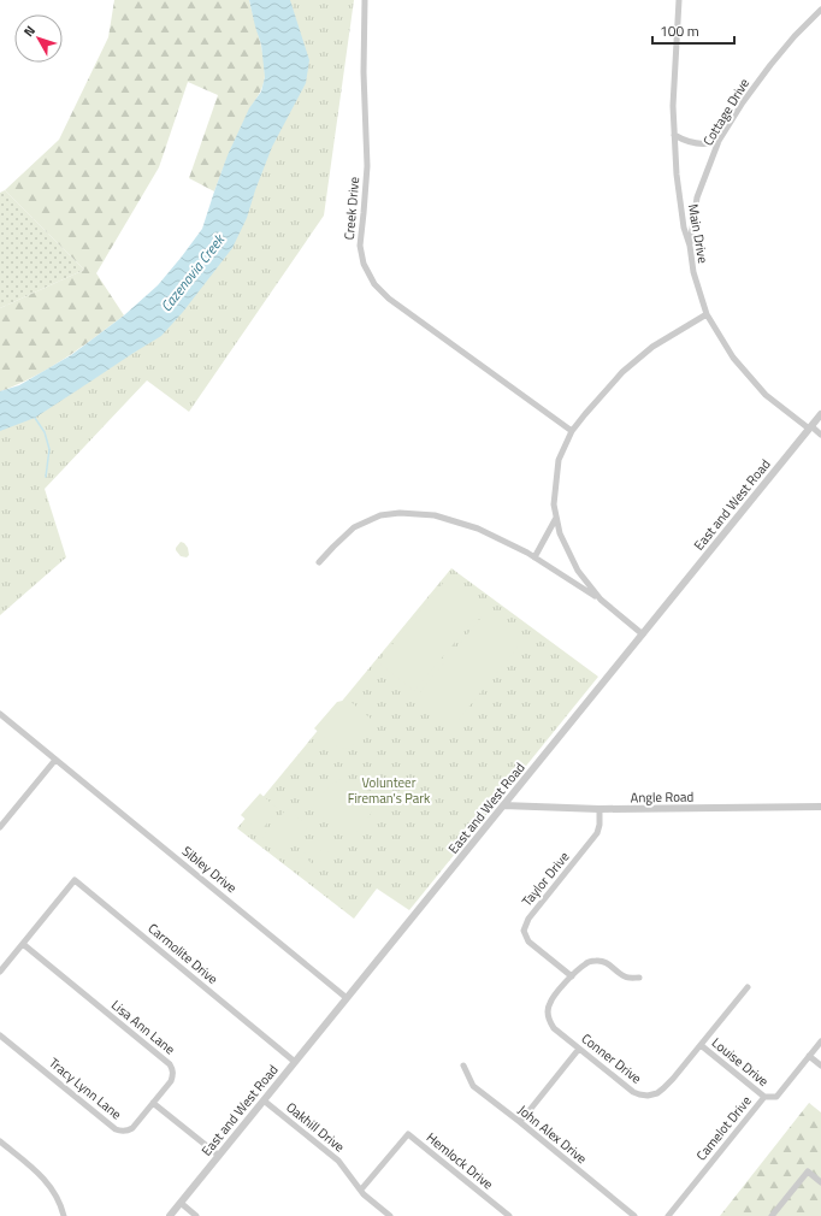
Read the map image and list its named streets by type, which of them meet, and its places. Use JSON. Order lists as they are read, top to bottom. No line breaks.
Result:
{"streets":{"street":["Cottage Drive","Creek Drive","Main Drive","East and West Road","Angle Road","Sibley Drive","Taylor Drive","Carmolite Drive","Lisa Ann Lane","Conner Drive","Louise Drive","Tracy Lynn Lane","Oakhill Drive","Camelot Drive","John Alex Drive","Hemlock Drive"]},"crossings":[["Cottage Drive","Main Drive"],["Main Drive","East and West Road"],["East and West Road","Angle Road"],["East and West Road","Sibley Drive"],["East and West Road","Carmolite Drive"],["East and West Road","Oakhill Drive"],["Angle Road","Taylor Drive"],["Taylor Drive","Conner Drive"],["Carmolite Drive","Lisa Ann Lane"],["Lisa Ann Lane","Tracy Lynn Lane"],["Conner Drive","Louise Drive"],["Louise Drive","Camelot Drive"],["Oakhill Drive","Hemlock Drive"]],"water":["Cazenovia Creek"],"parks":["Volunteer Fireman's Park"],"scale_bar":"100 m","north":"top left"}
